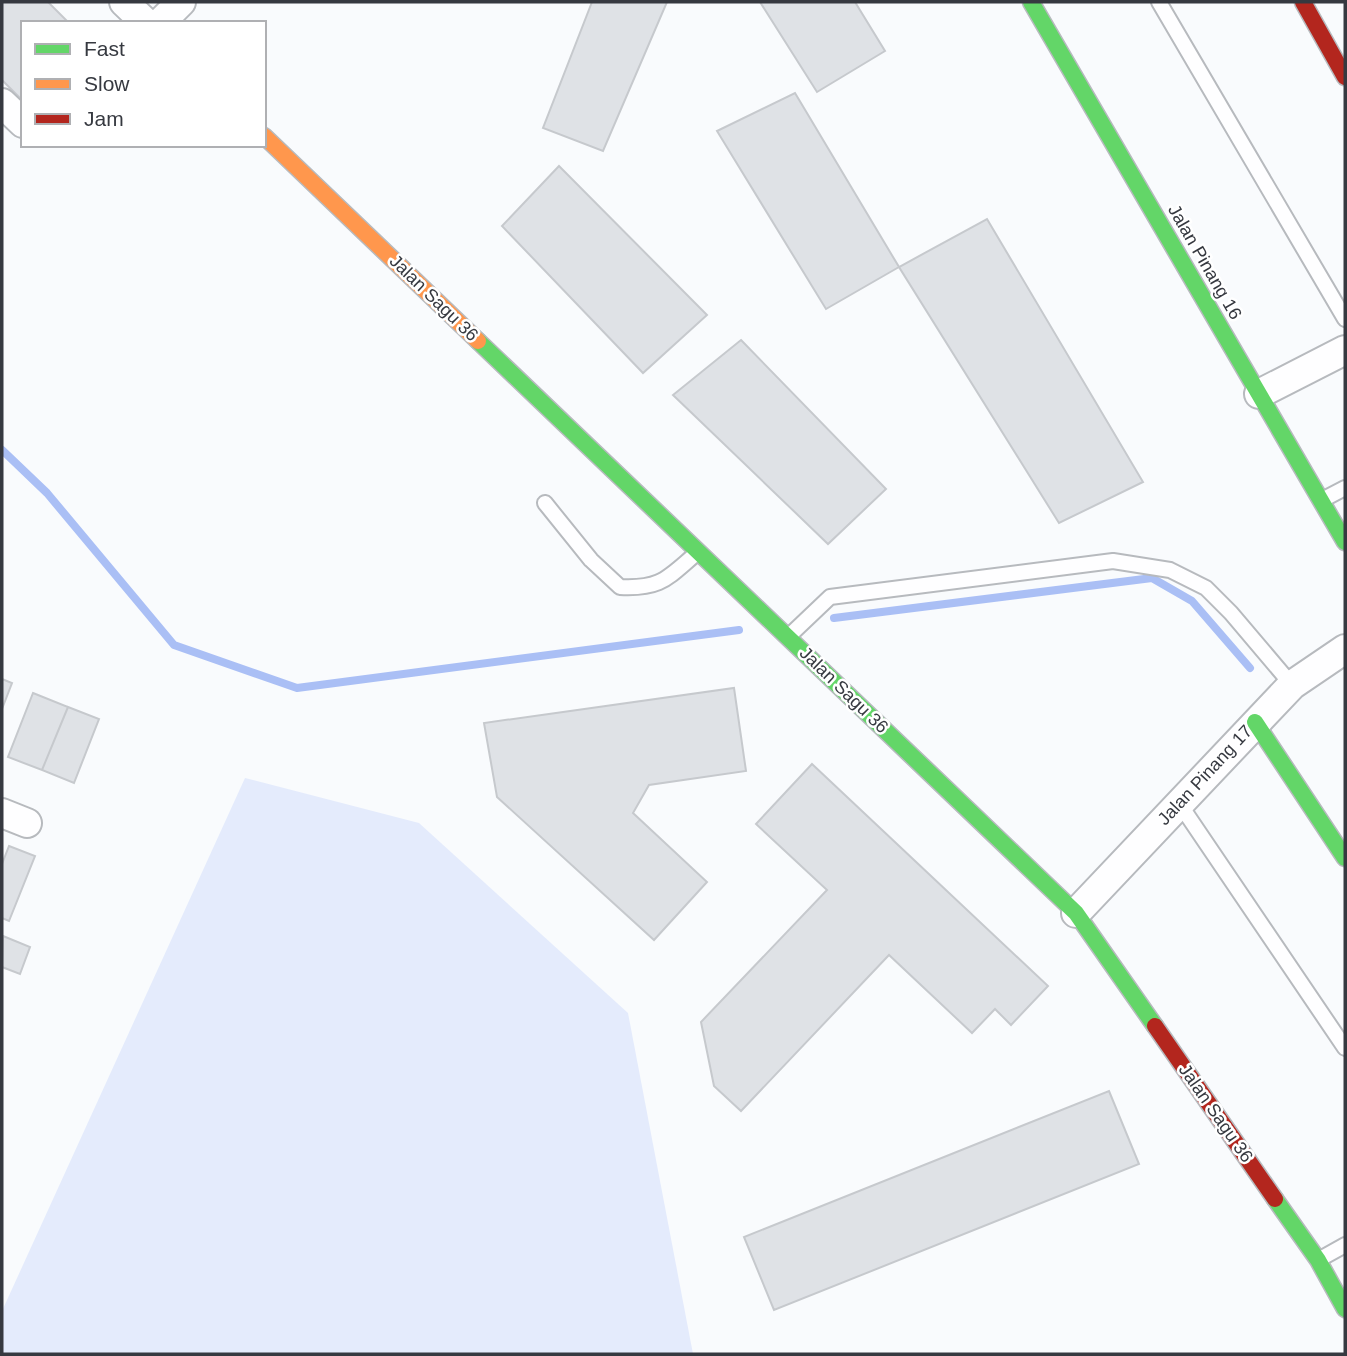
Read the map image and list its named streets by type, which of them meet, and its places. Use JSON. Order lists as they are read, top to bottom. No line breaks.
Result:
{"streets":{"street":["Jalan Pinang 16","Jalan Sagu 36","Jalan Pinang 17"]},"crossings":[["Jalan Sagu 36","Jalan Pinang 17"]],"legend":["Fast","Slow","Jam"]}
